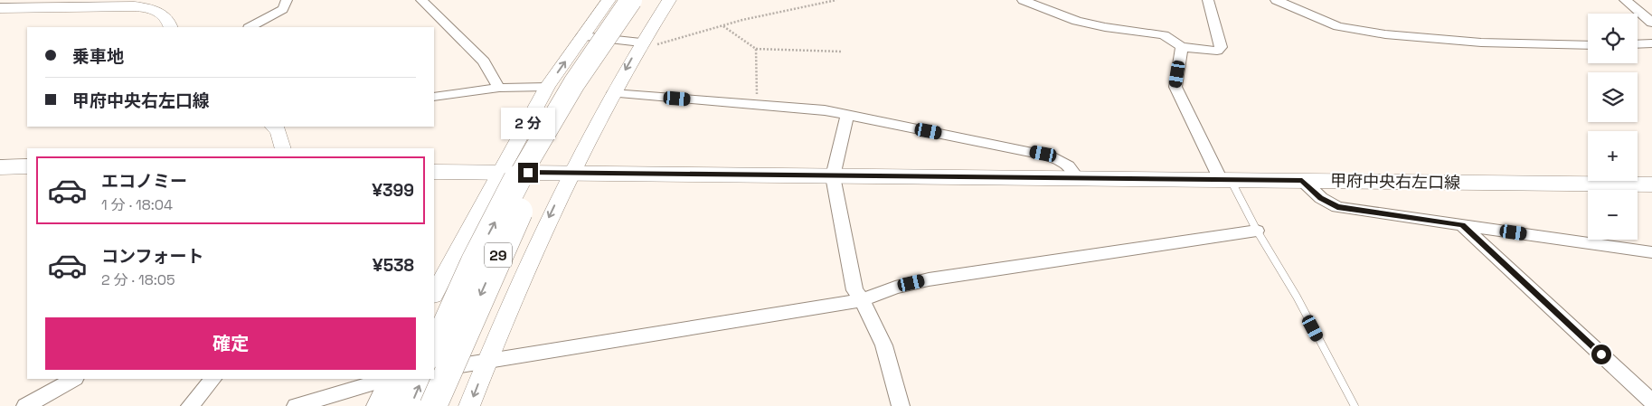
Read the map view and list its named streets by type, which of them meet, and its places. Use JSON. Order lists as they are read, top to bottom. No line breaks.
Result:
{"streets":{"highway":["29"],"main road":["甲府中央右左口線"]},"page":{"map_buttons":["+","−"],"banner":["乗車地","甲府中央右左口線"],"bubble":"2 分","list":[{"name":"エコノミー","note":"1 分 · 18:04","value":"¥399"},{"name":"コンフォート","note":"2 分 · 18:05","value":"¥538"}],"buttons":"確定"}}
